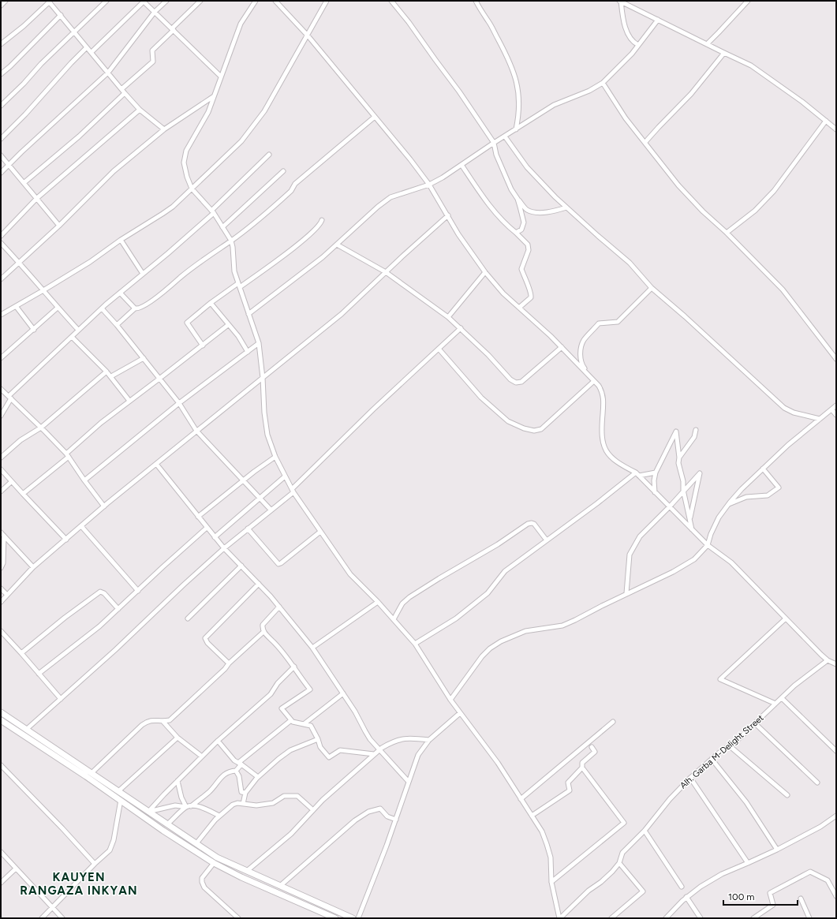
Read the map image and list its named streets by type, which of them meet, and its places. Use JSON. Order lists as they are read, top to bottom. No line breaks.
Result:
{"streets":{"street":["Alh. Garba M-Delight Street"]},"districts":["KAUYEN RANGAZA INKYAN"],"scale_bar":"100 m"}
